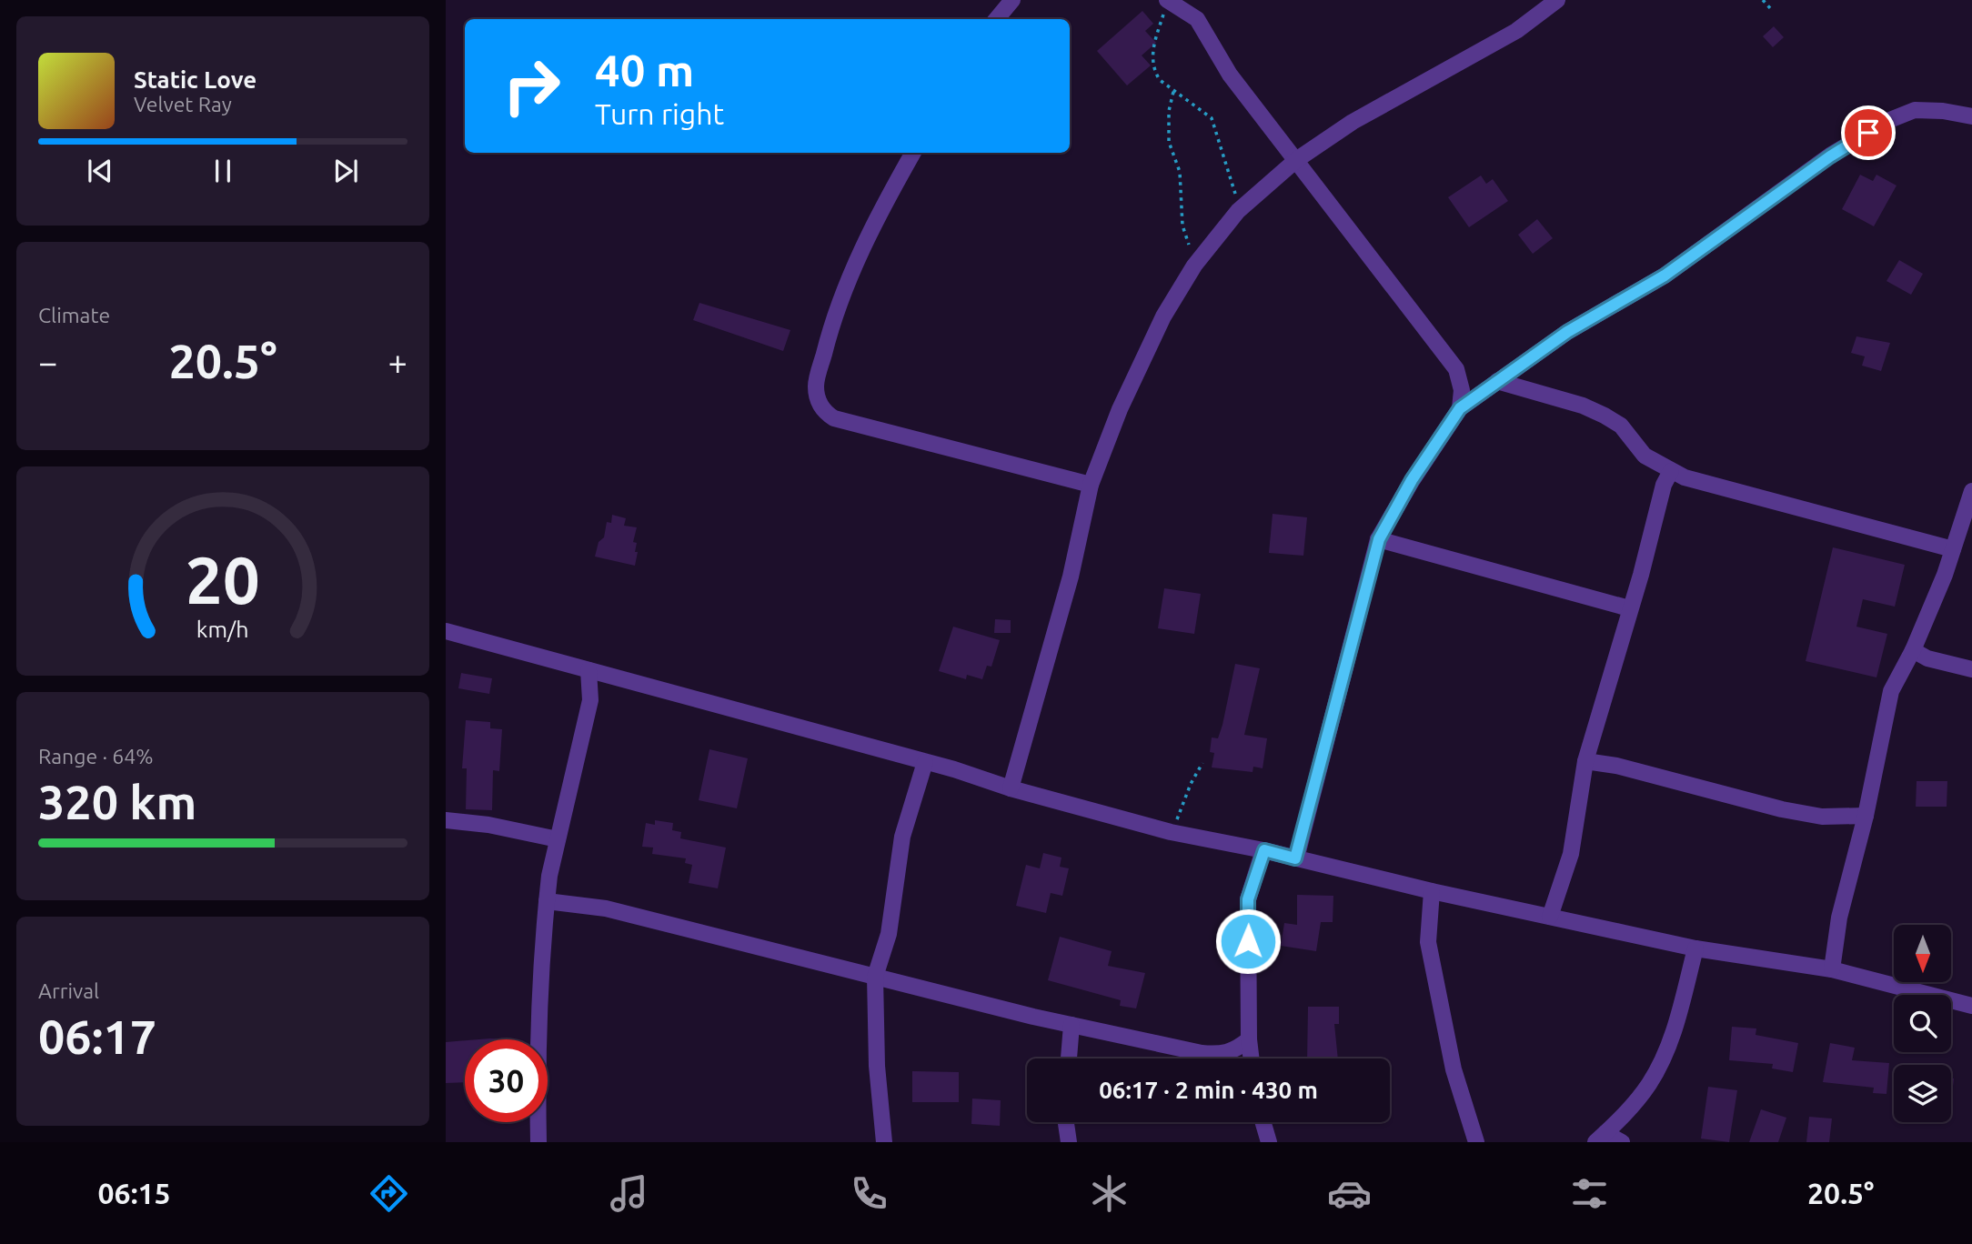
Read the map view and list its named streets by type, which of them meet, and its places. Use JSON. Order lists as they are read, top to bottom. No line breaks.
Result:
{"north":"bottom","page":{"turn":["40 m","Turn right"],"song":["Static Love","Velvet Ray"],"tile":["Climate",["Range · 64%","320 km"],["Arrival","06:17"]],"heat":["−","20.5°","+"],"limit":"30","trip":"06:17 · 2 min · 430 m","tabs":["06:15","20.5°"],"gauge":["20","km/h"]}}
